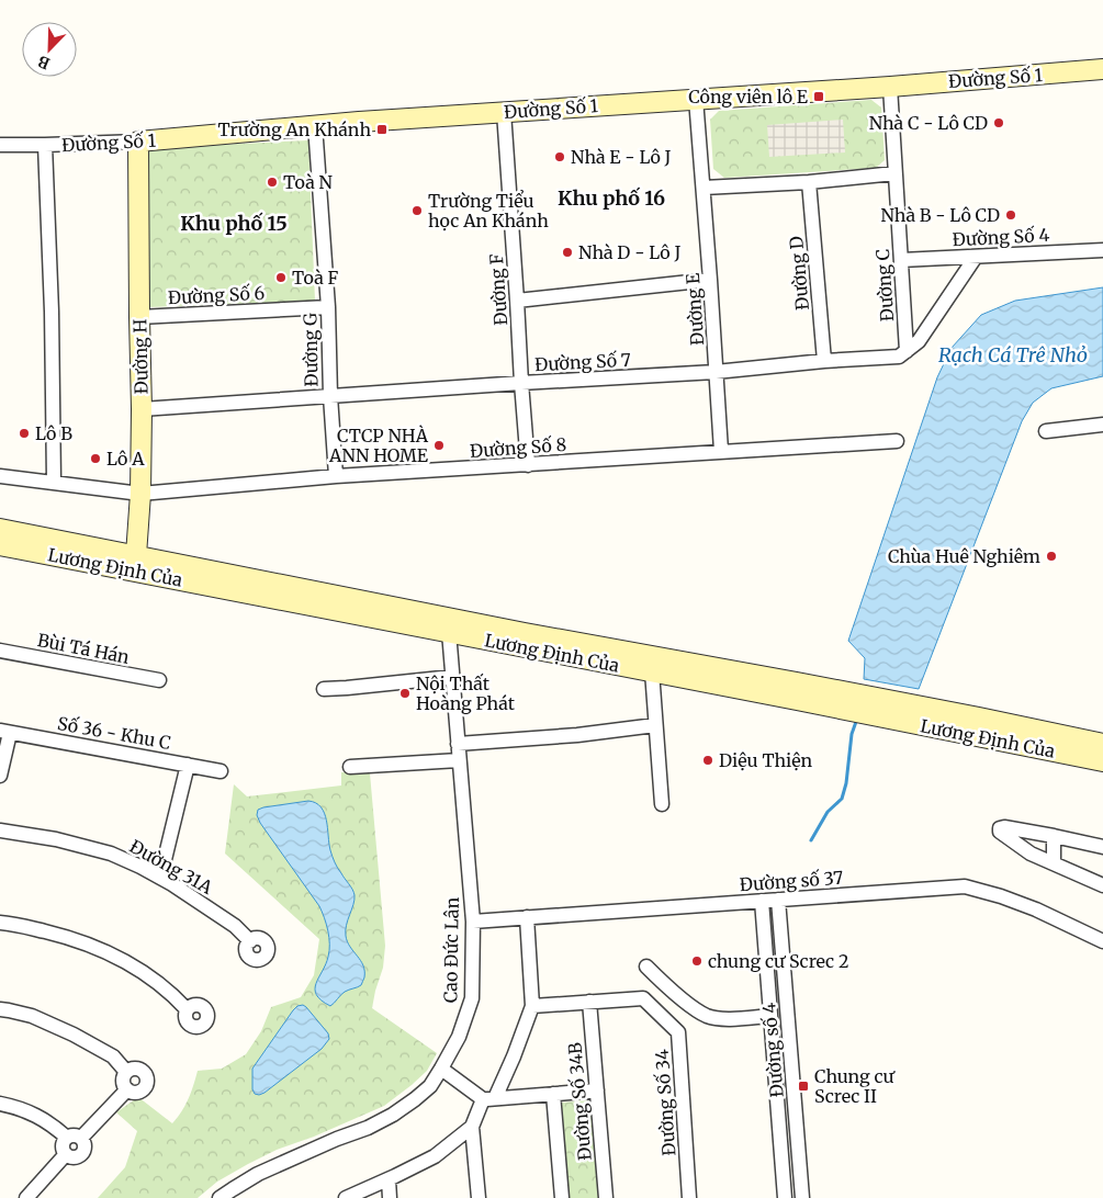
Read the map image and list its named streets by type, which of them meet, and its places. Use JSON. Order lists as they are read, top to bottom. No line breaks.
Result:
{"streets":{"main road":["Đường Số 1","Đường H","Lương Định Của"],"street":["Đường Số 4","Đường D","Đường C","Đường F","Đường Số 6","Đường E","Đường G","Đường Số 7","Đường Số 8","Bùi Tá Hán","Số 36 - Khu C","Đường 31A","Đường số 37","Cao Đức Lân","Đường số 4","Đường Số 34B","Đường Số 34"]},"crossings":[["Đường Số 1","Đường C"],["Đường Số 1","Đường F"],["Đường Số 1","Đường E"],["Đường Số 1","Đường G"],["Đường Số 1","Đường H"],["Đường Số 4","Đường C"],["Đường D","Đường Số 7"],["Đường C","Đường Số 7"],["Đường F","Đường Số 7"],["Đường F","Đường Số 8"],["Đường Số 6","Đường G"],["Đường Số 6","Đường H"],["Đường E","Đường Số 7"],["Đường E","Đường Số 8"],["Đường G","Đường Số 7"],["Đường G","Đường Số 8"],["Đường H","Đường Số 7"],["Đường H","Đường Số 8"],["Đường H","Lương Định Của"],["Lương Định Của","Cao Đức Lân"],["Đường số 37","Cao Đức Lân"],["Đường số 37","Đường số 4"],["Đường Số 34B","Đường Số 34"]],"districts":["Khu phố 16","Khu phố 15"],"water":["Rạch Cá Trê Nhỏ"],"places":{"transit":["Công viên lô E","Trường An Khánh","Chung cư Screc II"],"other":["Nhà C - Lô CD","Nhà E - Lô J","Toà N","Trường Tiểu học An Khánh","Nhà B - Lô CD","Nhà D - Lô J","Toà F","Lô B","CTCP NHÀ ANN HOME","Lô A","Chùa Huê Nghiêm","Nội Thất Hoàng Phát","Diệu Thiện","chung cư Screc 2"]},"north":"bottom left"}
